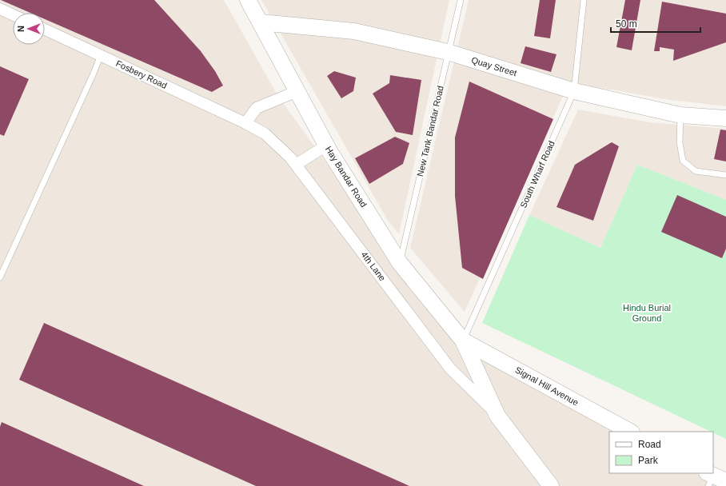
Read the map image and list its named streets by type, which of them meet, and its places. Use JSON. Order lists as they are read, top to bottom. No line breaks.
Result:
{"streets":{"street":["Quay Street","Fosbery Road","Hay Bandar Road","4th Lane","Signal Hill Avenue"],"lane":["New Tank Bandar Road","South Wharf Road"]},"crossings":[["Quay Street","New Tank Bandar Road"],["Quay Street","South Wharf Road"],["Quay Street","Hay Bandar Road"],["Fosbery Road","4th Lane"],["New Tank Bandar Road","Hay Bandar Road"],["South Wharf Road","Hay Bandar Road"],["South Wharf Road","4th Lane"],["South Wharf Road","Signal Hill Avenue"],["Hay Bandar Road","4th Lane"],["Hay Bandar Road","Signal Hill Avenue"],["4th Lane","Signal Hill Avenue"]],"parks":["Hindu Burial Ground"],"legend":["Road","Park"],"scale_bar":"50 m","north":"left"}
